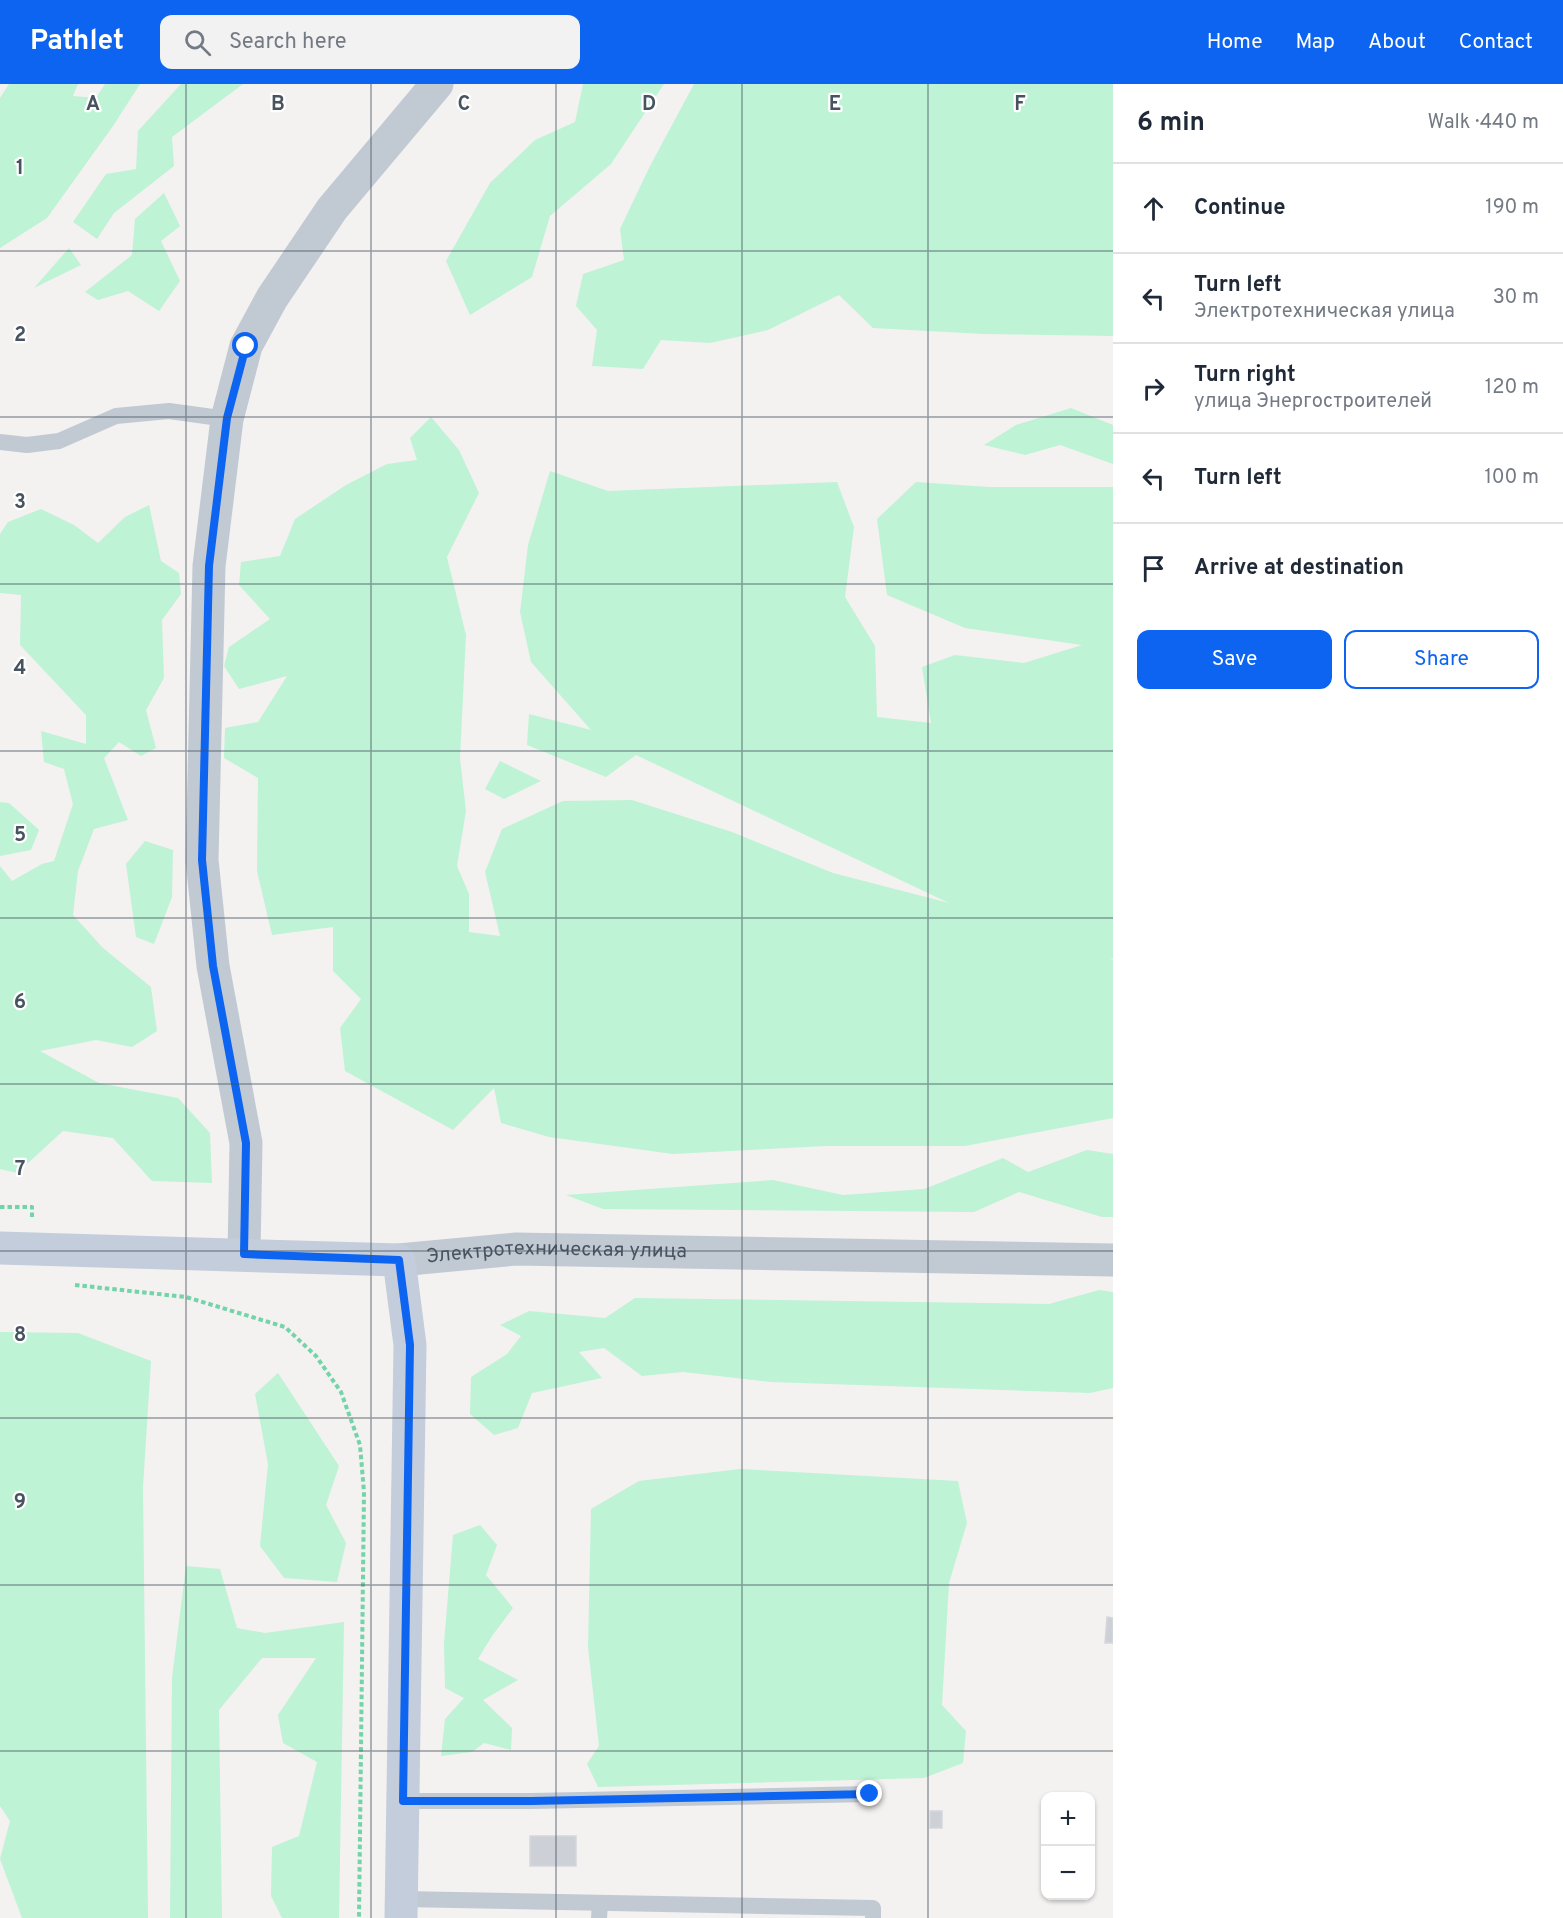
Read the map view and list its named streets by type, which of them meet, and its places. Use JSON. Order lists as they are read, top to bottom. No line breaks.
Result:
{"streets":{"main road":["Электротехническая улица"]},"page":{"header":"Pathlet","search":"Search here","nav":["Home","Map","About","Contact"],"heading":["6 min","Walk · 440 m"],"list":[["Continue","190 m"],["Turn left","Электротехническая улица","30 m"],["Turn right","улица Энергостроителей","120 m"],["Turn left","100 m"],"Arrive at destination"],"buttons":["Save","Share"],"map_buttons":["+","−"]},"grid":{"columns":["A","B","C","D","E","F"],"rows":["1","2","3","4","5","6","7","8","9"]}}
